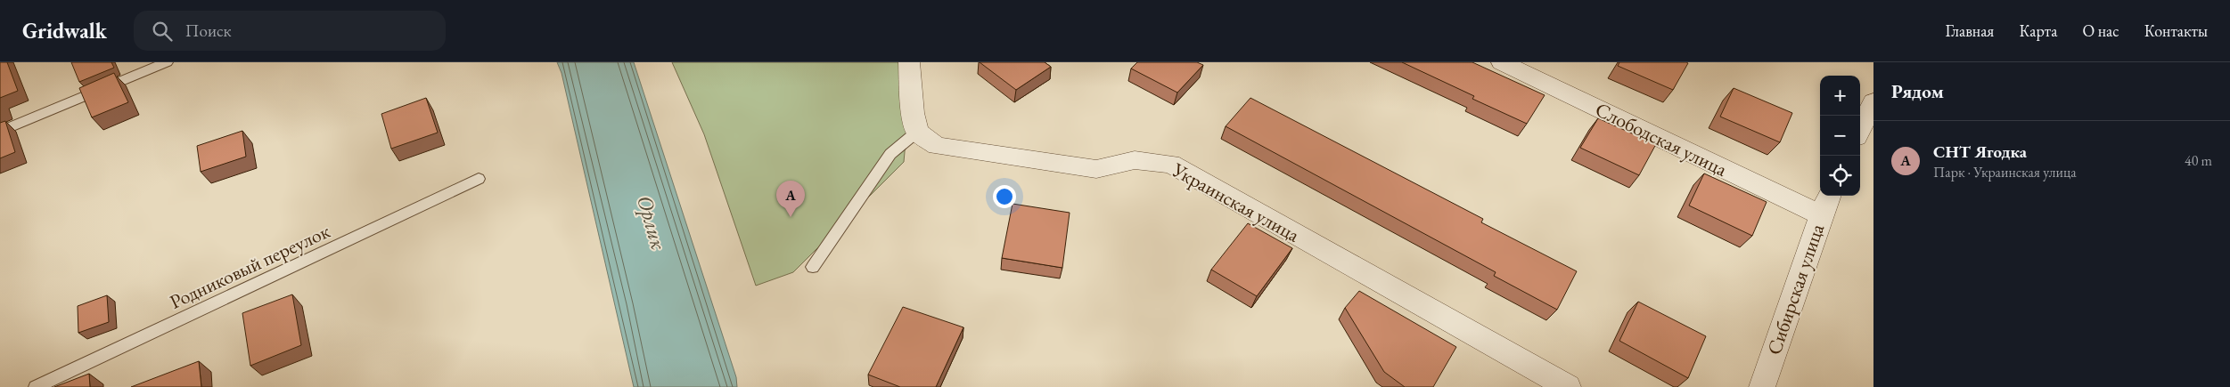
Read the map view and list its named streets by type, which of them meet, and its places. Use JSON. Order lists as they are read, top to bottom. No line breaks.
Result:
{"streets":{"street":["Слободская улица","Украинская улица","Сибирская улица"],"lane":["Родниковый переулок"]},"crossings":[["Слободская улица","Сибирская улица"]],"water":["Орлик"],"page":{"header":"Gridwalk","search":"Поиск","nav":["Главная","Карта","О нас","Контакты"],"heading":"Рядом","map_buttons":["+","−"],"list":[{"mark":"A","name":"СНТ Ягодка","note":"Парк · Украинская улица","value":"40 m"}],"pins":"A"}}
